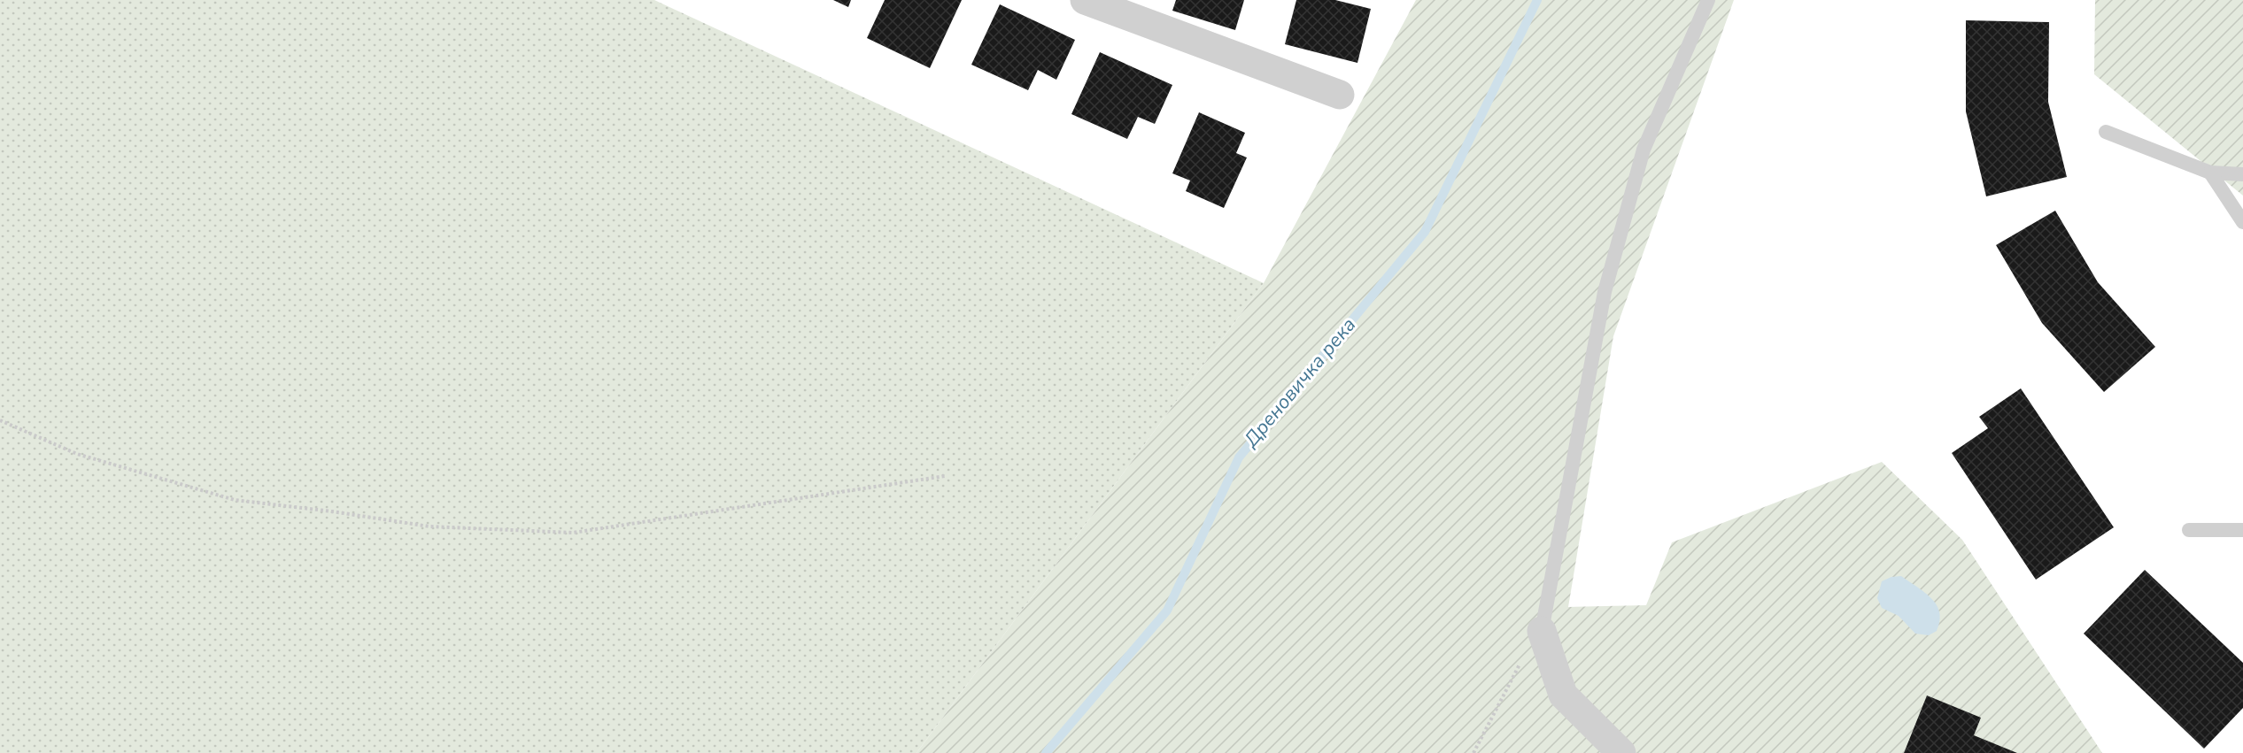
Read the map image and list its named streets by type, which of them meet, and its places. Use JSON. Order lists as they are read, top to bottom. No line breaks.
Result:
{"water":["Дреновичка река"]}
